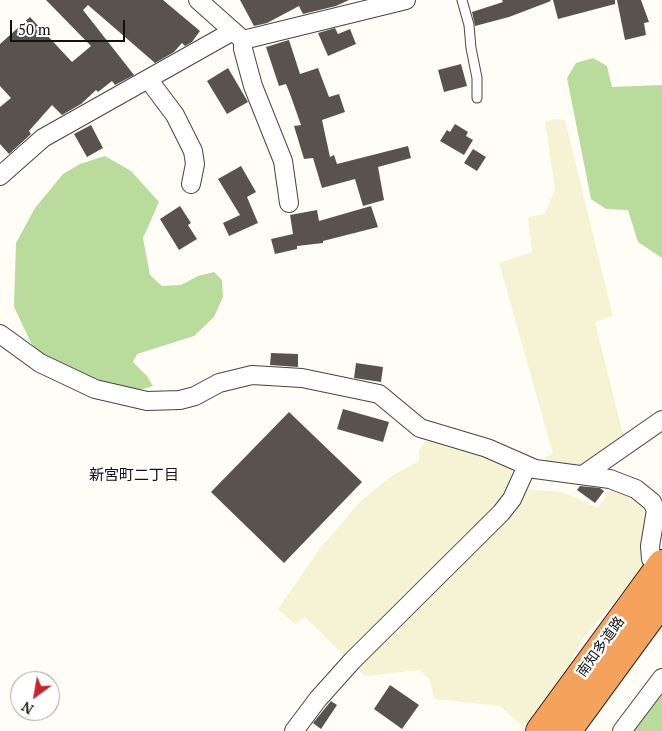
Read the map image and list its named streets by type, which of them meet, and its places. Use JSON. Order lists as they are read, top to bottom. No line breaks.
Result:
{"streets":{"highway":["南知多道路"]},"districts":["新宮町二丁目"],"scale_bar":"50 m","north":"bottom left"}
